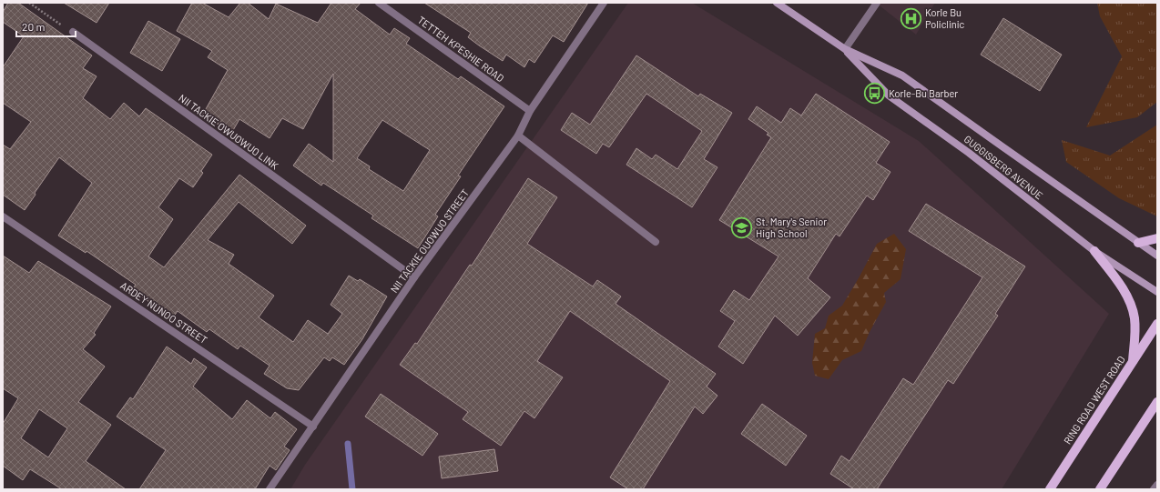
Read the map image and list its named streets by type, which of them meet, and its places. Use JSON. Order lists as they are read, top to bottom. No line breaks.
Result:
{"streets":{"main road":["GUGGISBERG AVENUE","RING ROAD WEST ROAD"],"street":["TETTEH KPESHIE ROAD","NII TACKIE OWUOWUO LINK","NII TACKIE OUOWUO STREET","ARDEY NUNOO STREET"]},"crossings":[["TETTEH KPESHIE ROAD","NII TACKIE OUOWUO STREET"],["NII TACKIE OWUOWUO LINK","NII TACKIE OUOWUO STREET"],["NII TACKIE OUOWUO STREET","ARDEY NUNOO STREET"]],"places":{"hospital":["Korle Bu Policlinic"],"bus stop":["Korle-Bu Barber"],"school or university":["St. Mary's Senior High School"]},"scale_bar":"20 m"}
